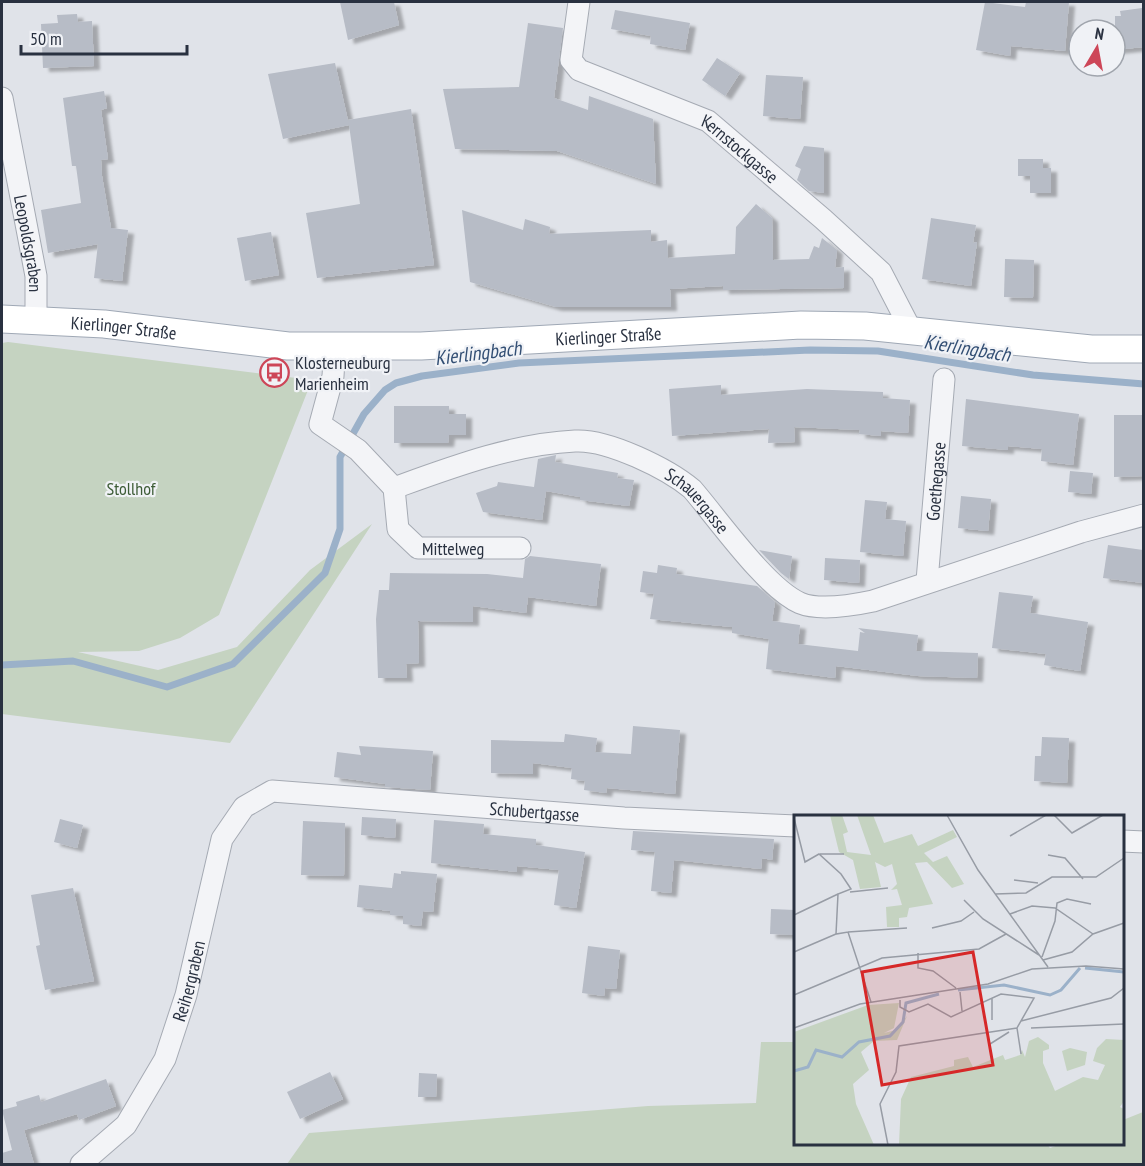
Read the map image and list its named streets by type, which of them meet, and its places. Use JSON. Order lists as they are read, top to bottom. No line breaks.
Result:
{"streets":{"main road":["Kierlinger Straße"],"street":["Kernstockgasse","Leopoldsgraben","Goethegasse","Schauergasse","Mittelweg","Schubertgasse","Reihergraben"]},"crossings":[["Kernstockgasse","Kierlinger Straße"],["Leopoldsgraben","Kierlinger Straße"],["Goethegasse","Schauergasse"],["Schauergasse","Mittelweg"],["Schubertgasse","Reihergraben"]],"water":["Kierlingbach"],"parks":["Stollhof"],"places":{"bus stop":["Klosterneuburg Marienheim"]},"scale_bar":"50 m","north":"top"}
